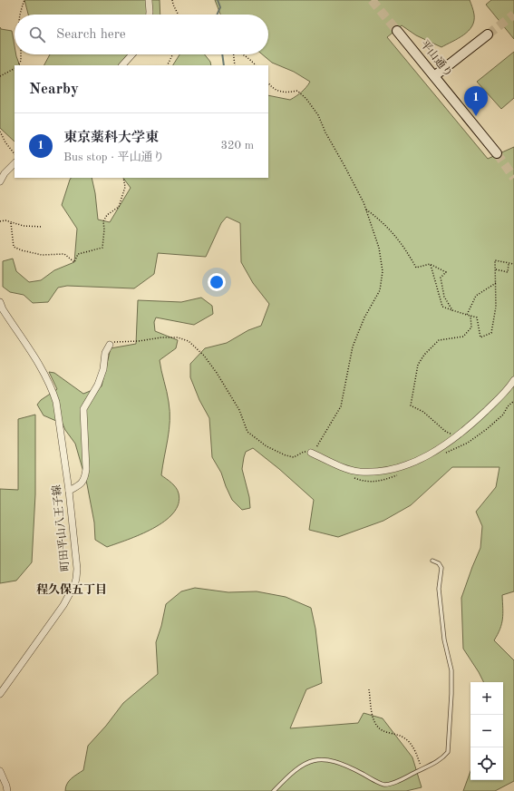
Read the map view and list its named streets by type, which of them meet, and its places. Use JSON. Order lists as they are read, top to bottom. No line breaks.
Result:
{"streets":{"main road":["平山通り"],"street":["町田平山八王子線"]},"districts":["程久保五丁目"],"page":{"search":"Search here","heading":"Nearby","pins":"1","list":[{"mark":"1","name":"東京薬科大学東","note":"Bus stop · 平山通り","value":"320 m"}],"map_buttons":["+","−"]}}
